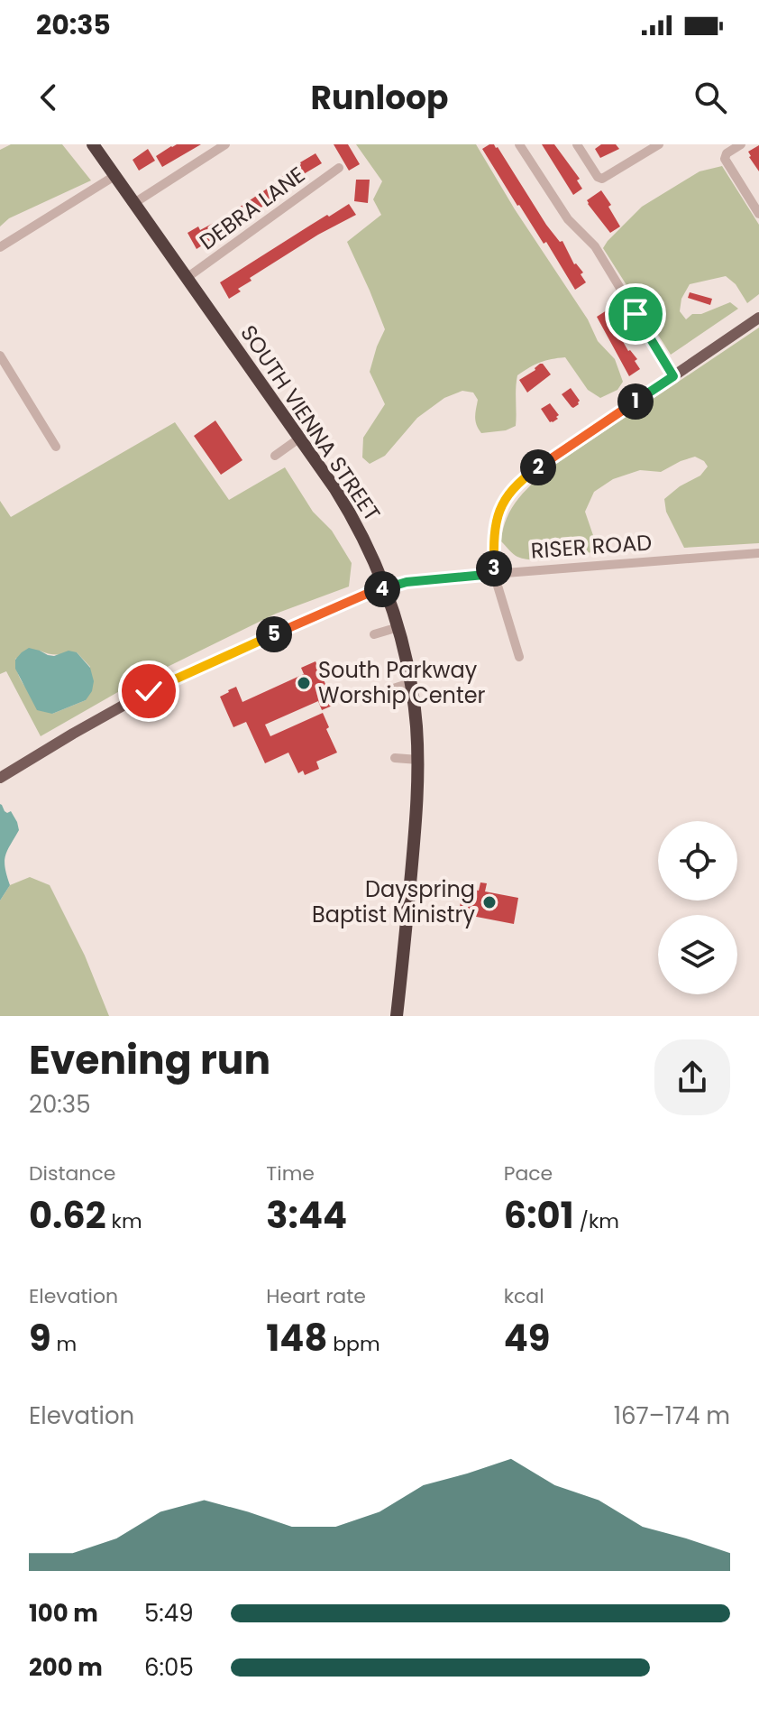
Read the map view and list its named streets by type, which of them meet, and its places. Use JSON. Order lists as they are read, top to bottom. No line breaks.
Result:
{"streets":{"highway":["SOUTH VIENNA STREET"],"main road":["RISER ROAD"],"street":["DEBRA LANE"]},"crossings":[["DEBRA LANE","SOUTH VIENNA STREET"],["SOUTH VIENNA STREET","RISER ROAD"]],"places":["South Parkway Worship Center","Dayspring Baptist Ministry"],"page":{"status":"20:35","header":"Runloop","pins":["1","2","3","4","5"],"heading":["Evening run","20:35"],"stats":[["Distance","0.62 km"],["Time","3:44"],["Pace","6:01 /km"],["Elevation","9 m"],["Heart rate","148 bpm"],["kcal","49"]],"chart":["Elevation","167–174 m"],"list":[{"name":"100 m","note":"5:49"},{"name":"200 m","note":"6:05"}]}}
